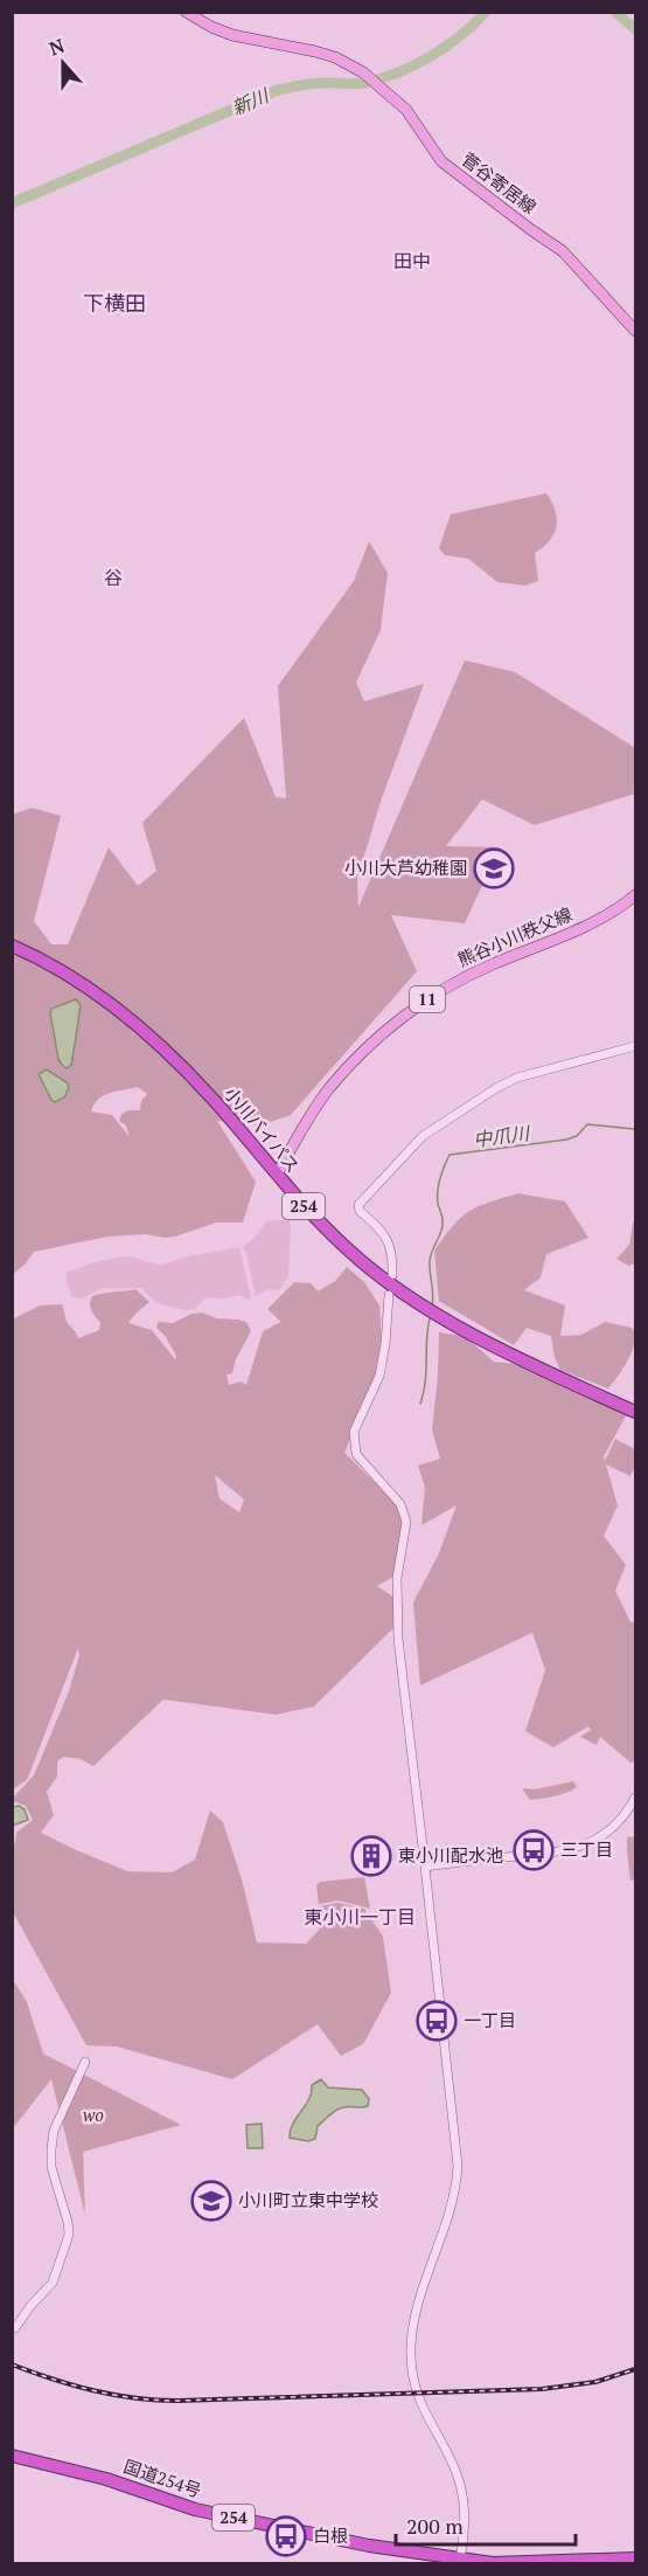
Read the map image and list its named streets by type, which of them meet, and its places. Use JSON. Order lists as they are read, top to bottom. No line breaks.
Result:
{"streets":{"highway":["小川バイパス","254","国道254号"],"main road":["菅谷寄居線","熊谷小川秩父線","11"]},"crossings":[["熊谷小川秩父線","小川バイパス"]],"districts":["田中","下横田","谷","東小川一丁目"],"water":["新川","中爪川"],"parks":["wo"],"places":{"school or university":["小川大芦幼稚園","小川町立東中学校"],"bus stop":["三丁目","一丁目","白根"],"building":["東小川配水池"]},"scale_bar":"200 m","north":"top"}
